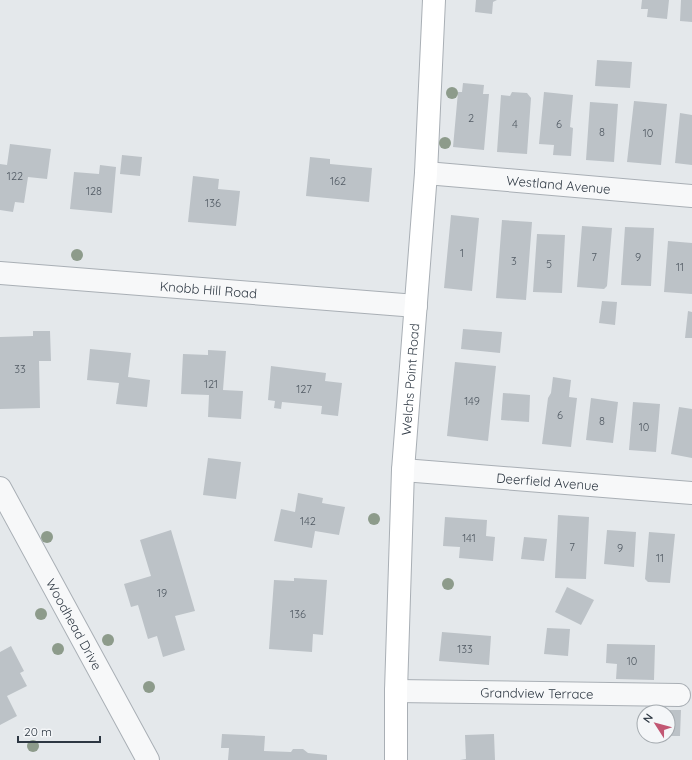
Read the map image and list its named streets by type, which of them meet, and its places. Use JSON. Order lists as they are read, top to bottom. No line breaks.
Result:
{"streets":{"main road":["Welchs Point Road"],"street":["Westland Avenue","Knobb Hill Road","Deerfield Avenue","Woodhead Drive","Grandview Terrace"]},"crossings":[["Westland Avenue","Welchs Point Road"],["Knobb Hill Road","Welchs Point Road"],["Welchs Point Road","Deerfield Avenue"],["Welchs Point Road","Grandview Terrace"]],"house_numbers":["2","4","6","8","10","122","162","128","136","1","7","9","3","5","11","33","121","127","149","6","8","10","142","141","7","9","11","19","136","133","10"],"scale_bar":"20 m","north":"top left"}
